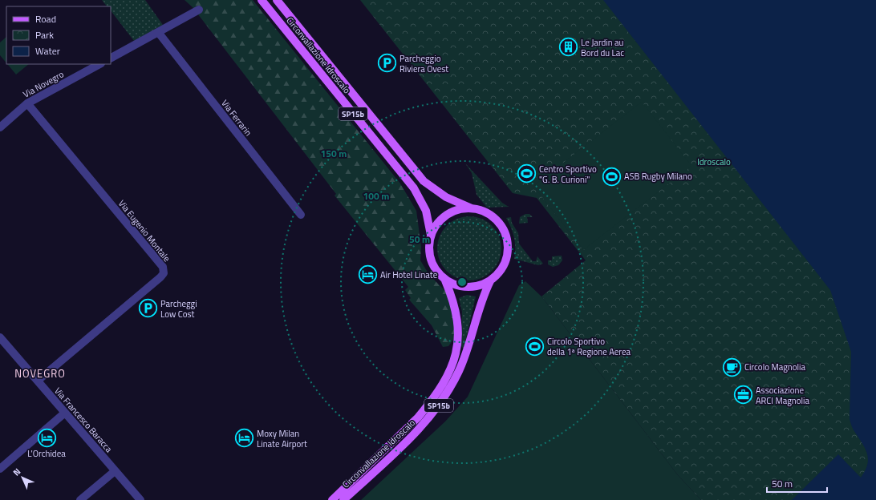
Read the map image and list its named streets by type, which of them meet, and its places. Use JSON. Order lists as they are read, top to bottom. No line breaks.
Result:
{"streets":{"main road":["Circonvallazione Idroscalo","SP15b"],"street":["Via Novegro","Via Ferrarin","Via Eugenio Montale","Via Francesco Baracca"]},"crossings":[["Circonvallazione Idroscalo","SP15b"],["Via Novegro","Via Eugenio Montale"],["Via Eugenio Montale","Via Francesco Baracca"]],"districts":["NOVEGRO"],"parks":["Idroscalo"],"places":{"building":["Le Jardin au Bord du Lac"],"parking":["Parcheggio Riviera Ovest","Parcheggi Low Cost"],"sports":["Centro Sportivo \"G. B. Curioni\"","ASB Rugby Milano","Circolo Sportivo della 1ª Regione Aerea"],"hotel":["Air Hotel Linate","L'Orchidea","Moxy Milan Linate Airport"],"cafe":["Circolo Magnolia"],"office":["Associazione ARCI Magnolia"]},"legend":["Road","Park","Water"],"scale_bar":"50 m","north":"top left","rings":["150 m","100 m","50 m"]}
